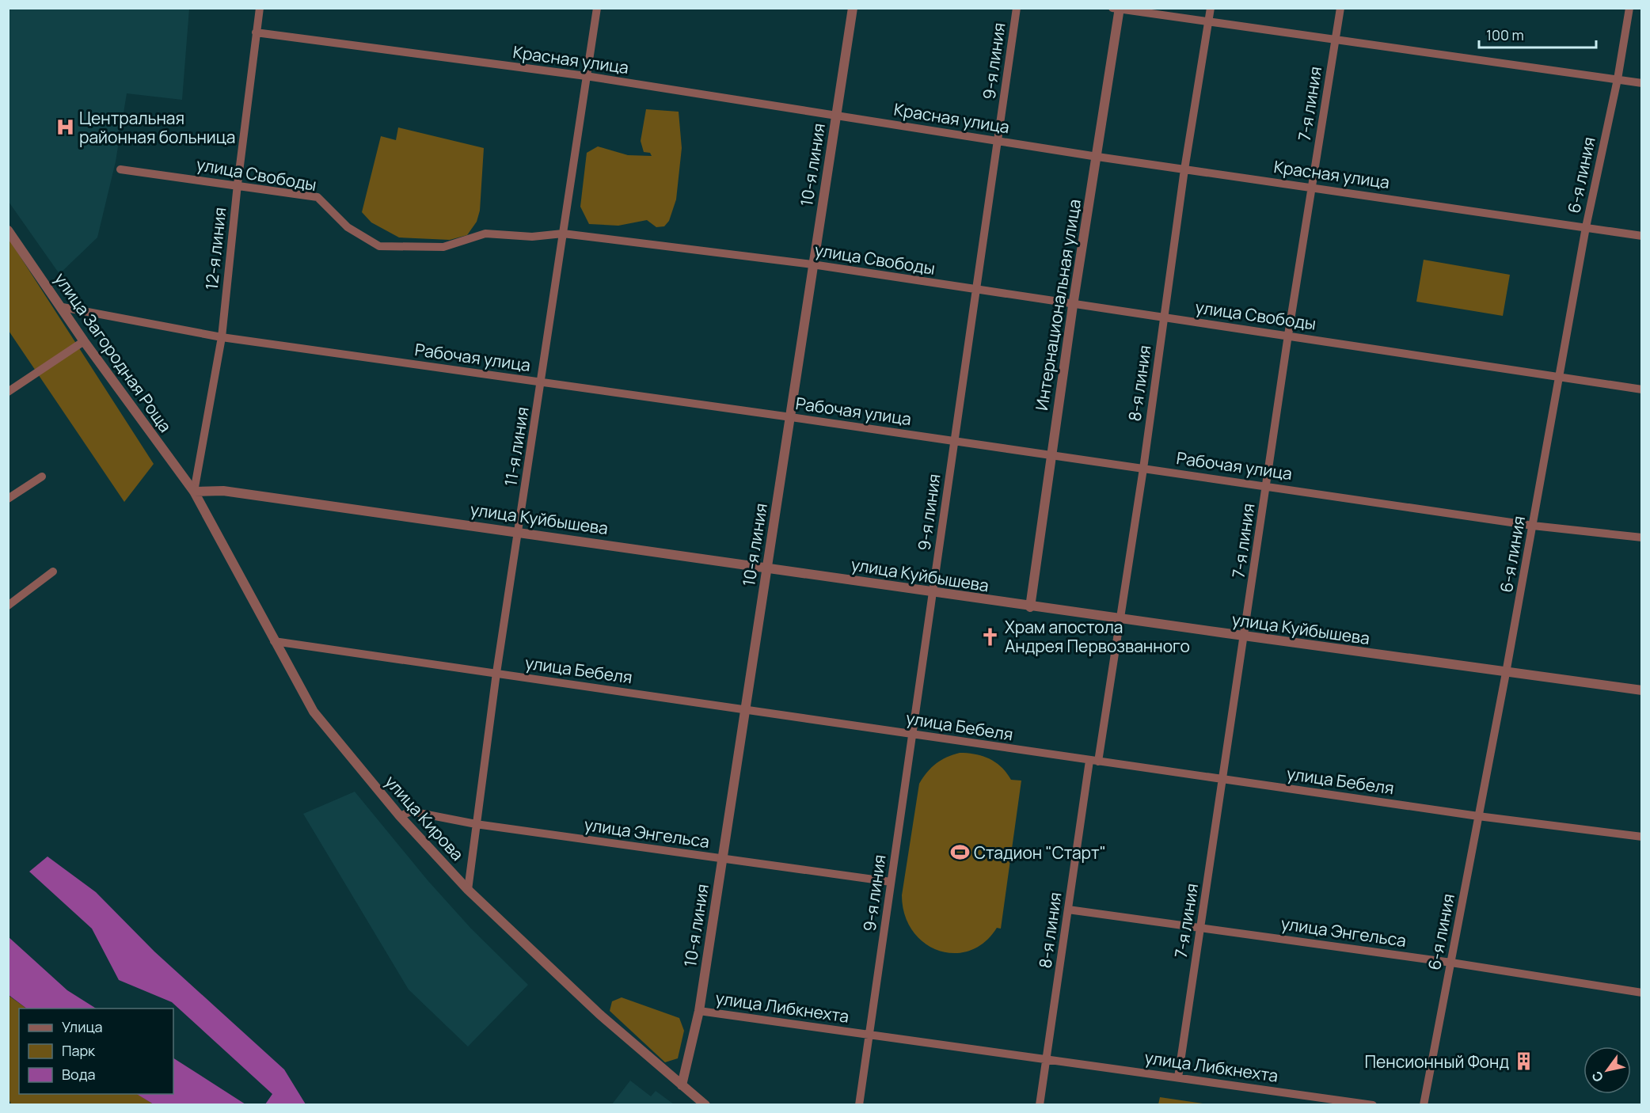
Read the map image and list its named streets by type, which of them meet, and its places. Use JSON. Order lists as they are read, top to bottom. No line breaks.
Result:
{"streets":{"street":["Красная улица","9-я линия","7-я линия","10-я линия","улица Свободы","6-я линия","12-я линия","Интернациональная улица","улица Загородная Роща","Рабочая улица","8-я линия","11-я линия","улица Куйбышева","улица Бебеля","улица Кирова","улица Энгельса","улица Либкнехта"]},"crossings":[["Красная улица","9-я линия"],["Красная улица","7-я линия"],["Красная улица","10-я линия"],["Красная улица","6-я линия"],["Красная улица","12-я линия"],["Красная улица","Интернациональная улица"],["Красная улица","8-я линия"],["Красная улица","11-я линия"],["9-я линия","улица Свободы"],["9-я линия","Рабочая улица"],["9-я линия","улица Куйбышева"],["9-я линия","улица Бебеля"],["9-я линия","улица Энгельса"],["9-я линия","улица Либкнехта"],["7-я линия","улица Свободы"],["7-я линия","Рабочая улица"],["7-я линия","улица Куйбышева"],["7-я линия","улица Бебеля"],["7-я линия","улица Энгельса"],["7-я линия","улица Либкнехта"],["10-я линия","улица Свободы"],["10-я линия","Рабочая улица"],["10-я линия","улица Куйбышева"],["10-я линия","улица Бебеля"],["10-я линия","улица Кирова"],["10-я линия","улица Энгельса"],["10-я линия","улица Либкнехта"],["улица Свободы","6-я линия"],["улица Свободы","12-я линия"],["улица Свободы","Интернациональная улица"],["улица Свободы","8-я линия"],["улица Свободы","11-я линия"],["6-я линия","Рабочая улица"],["6-я линия","улица Куйбышева"],["6-я линия","улица Бебеля"],["6-я линия","улица Энгельса"],["12-я линия","улица Загородная Роща"],["12-я линия","Рабочая улица"],["12-я линия","улица Куйбышева"],["12-я линия","улица Кирова"],["Интернациональная улица","Рабочая улица"],["Интернациональная улица","улица Куйбышева"],["улица Загородная Роща","Рабочая улица"],["улица Загородная Роща","улица Куйбышева"],["улица Загородная Роща","улица Кирова"],["Рабочая улица","8-я линия"],["Рабочая улица","11-я линия"],["8-я линия","улица Куйбышева"],["8-я линия","улица Бебеля"],["8-я линия","улица Энгельса"],["8-я линия","улица Либкнехта"],["11-я линия","улица Куйбышева"],["11-я линия","улица Бебеля"],["11-я линия","улица Кирова"],["11-я линия","улица Энгельса"],["улица Куйбышева","улица Кирова"],["улица Бебеля","улица Кирова"],["улица Кирова","улица Энгельса"]],"places":{"hospital":["Центральная районная больница"],"church":["Храм апостола Андрея Первозванного"],"sports":["Стадион \"Старт\""],"building":["Пенсионный Фонд"]},"legend":["Улица","Парк","Вода"],"scale_bar":"100 m","north":"bottom left"}
